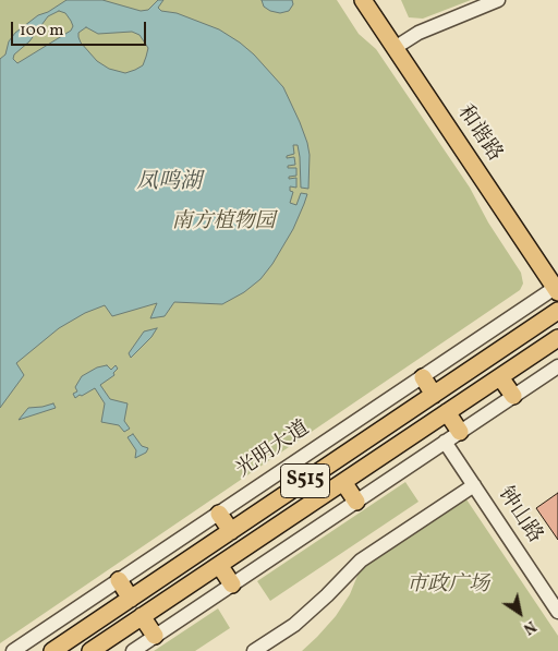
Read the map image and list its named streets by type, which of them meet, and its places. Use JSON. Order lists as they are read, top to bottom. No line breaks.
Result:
{"streets":{"main road":["和谐路","光明大道","S515"],"street":["钟山路"]},"crossings":[["和谐路","光明大道"],["S515","钟山路"]],"water":["凤鸣湖"],"parks":["南方植物园","市政广场"],"scale_bar":"100 m","north":"bottom right"}
